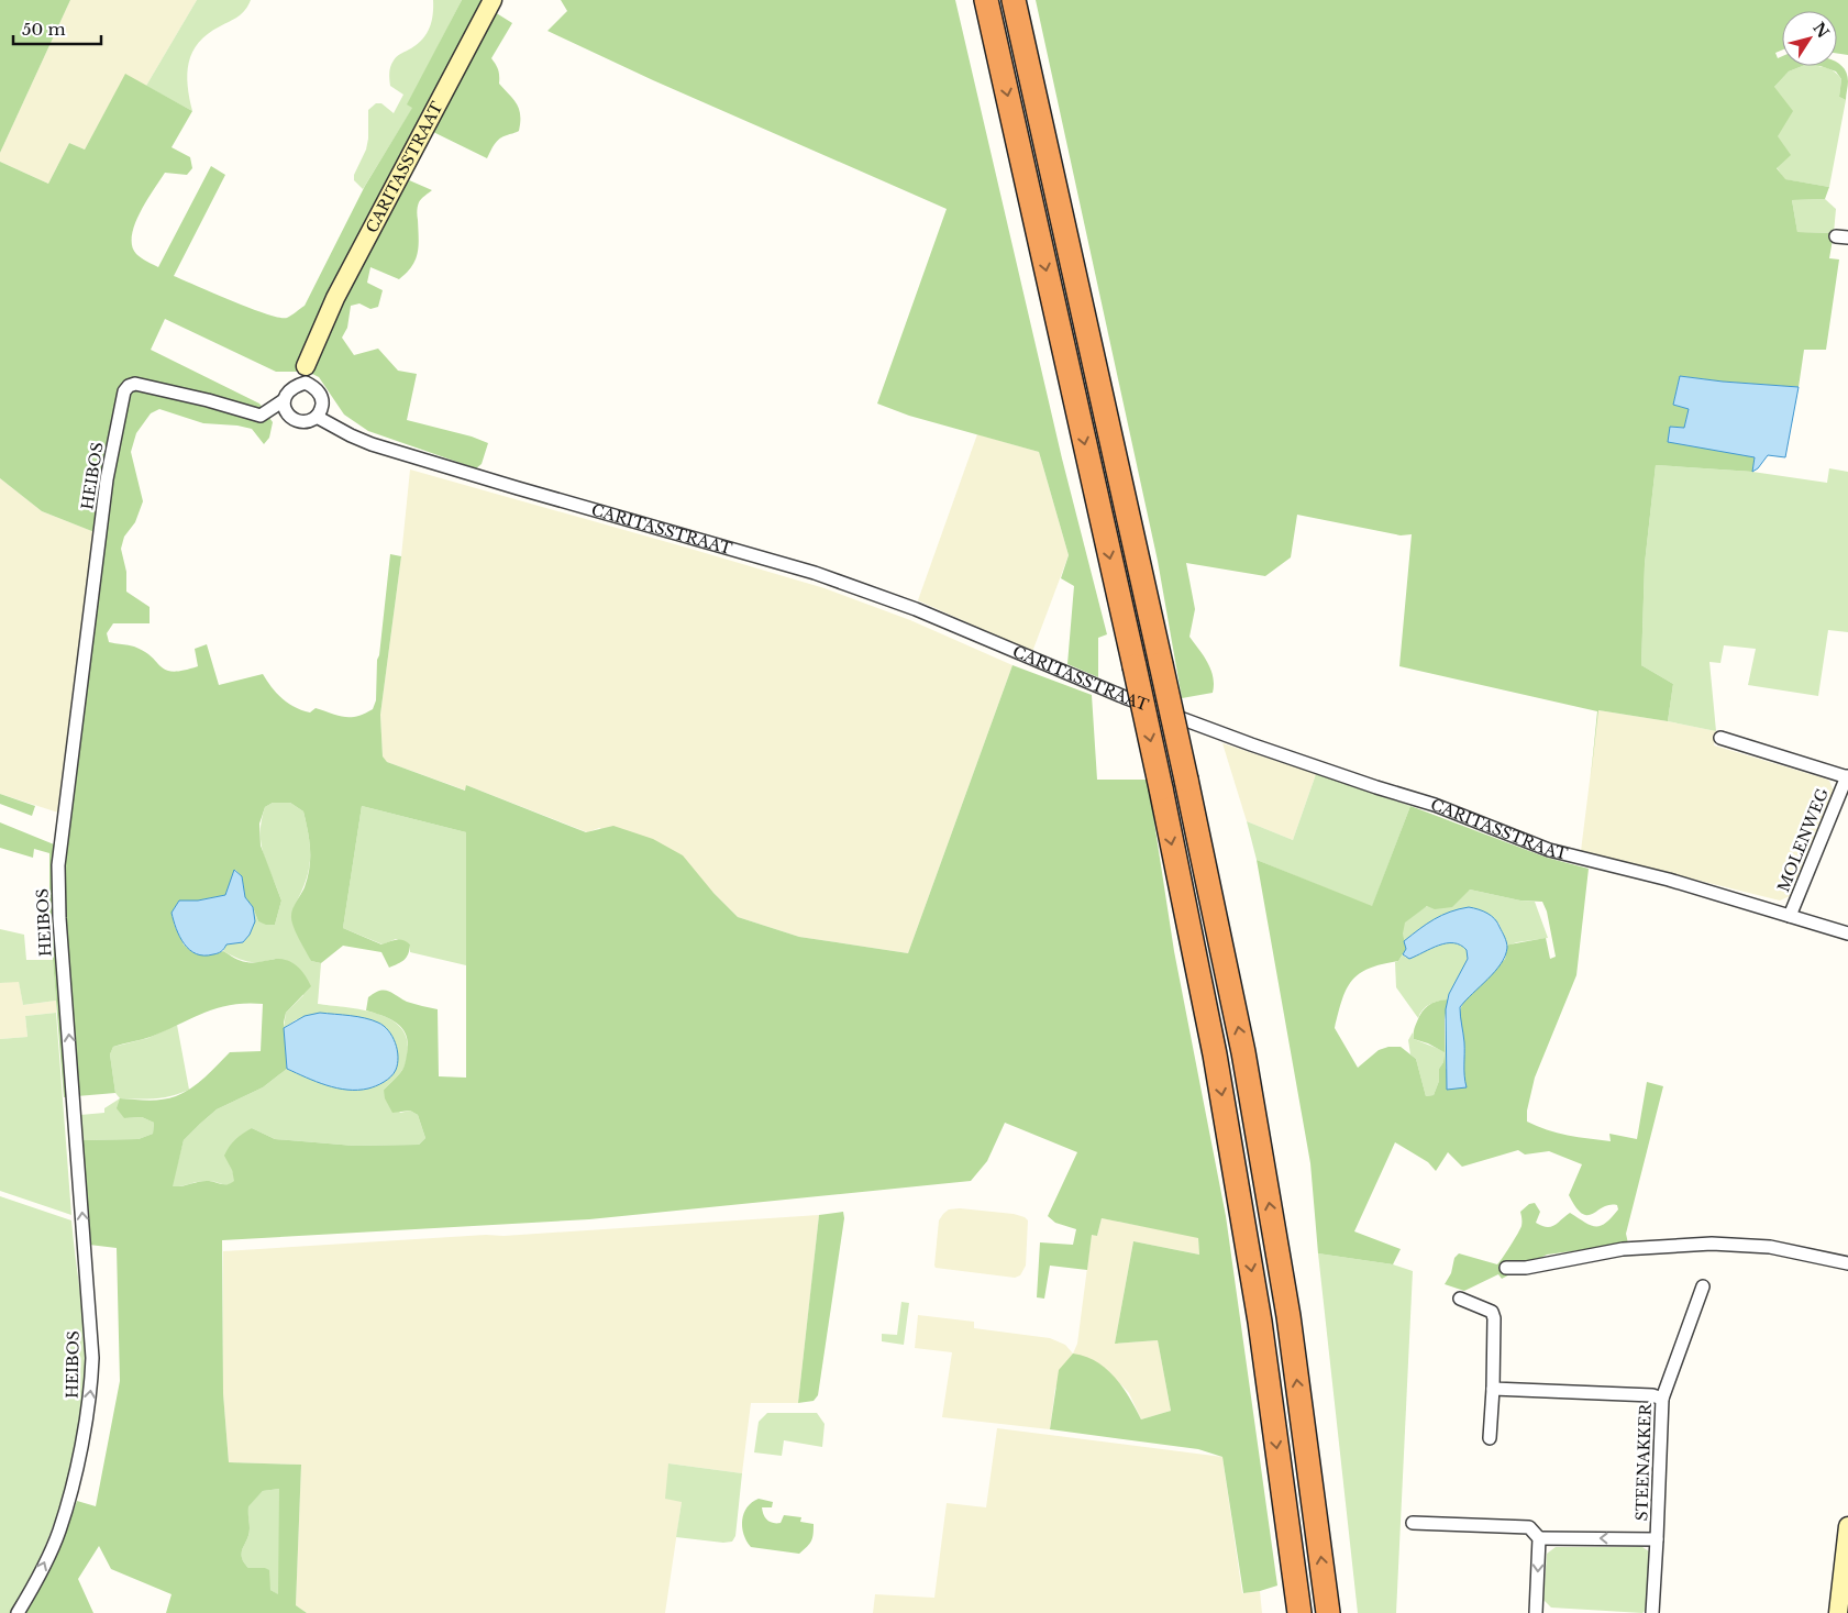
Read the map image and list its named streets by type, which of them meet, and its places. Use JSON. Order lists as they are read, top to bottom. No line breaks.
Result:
{"streets":{"street":["CARITASSTRAAT","HEIBOS","MOLENWEG","STEENAKKER"]},"crossings":[["CARITASSTRAAT","HEIBOS"],["CARITASSTRAAT","MOLENWEG"]],"one_way":["HEIBOS"],"scale_bar":"50 m","north":"top right"}
